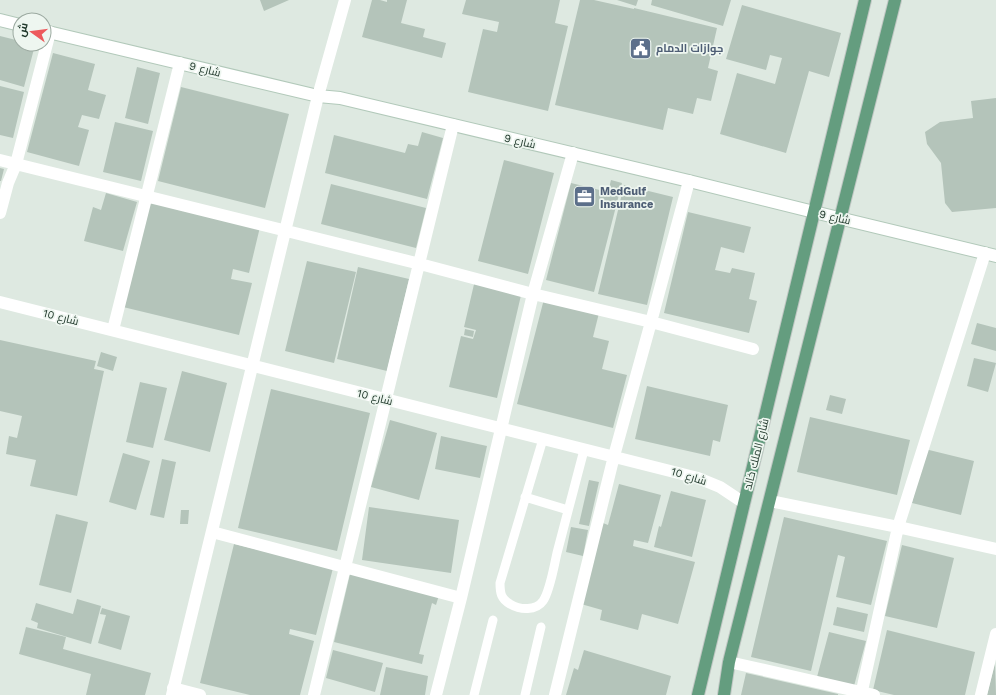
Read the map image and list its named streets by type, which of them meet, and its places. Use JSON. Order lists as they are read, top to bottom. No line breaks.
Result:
{"streets":{"main road":["شارع الملك خالد"],"street":["شارع 9","شارع 10"]},"crossings":[["شارع 9","شارع الملك خالد"],["شارع 10","شارع الملك خالد"]],"places":{"public building":["جوازات الدمام"],"office":["MedGulf Insurance"]},"north":"left"}
